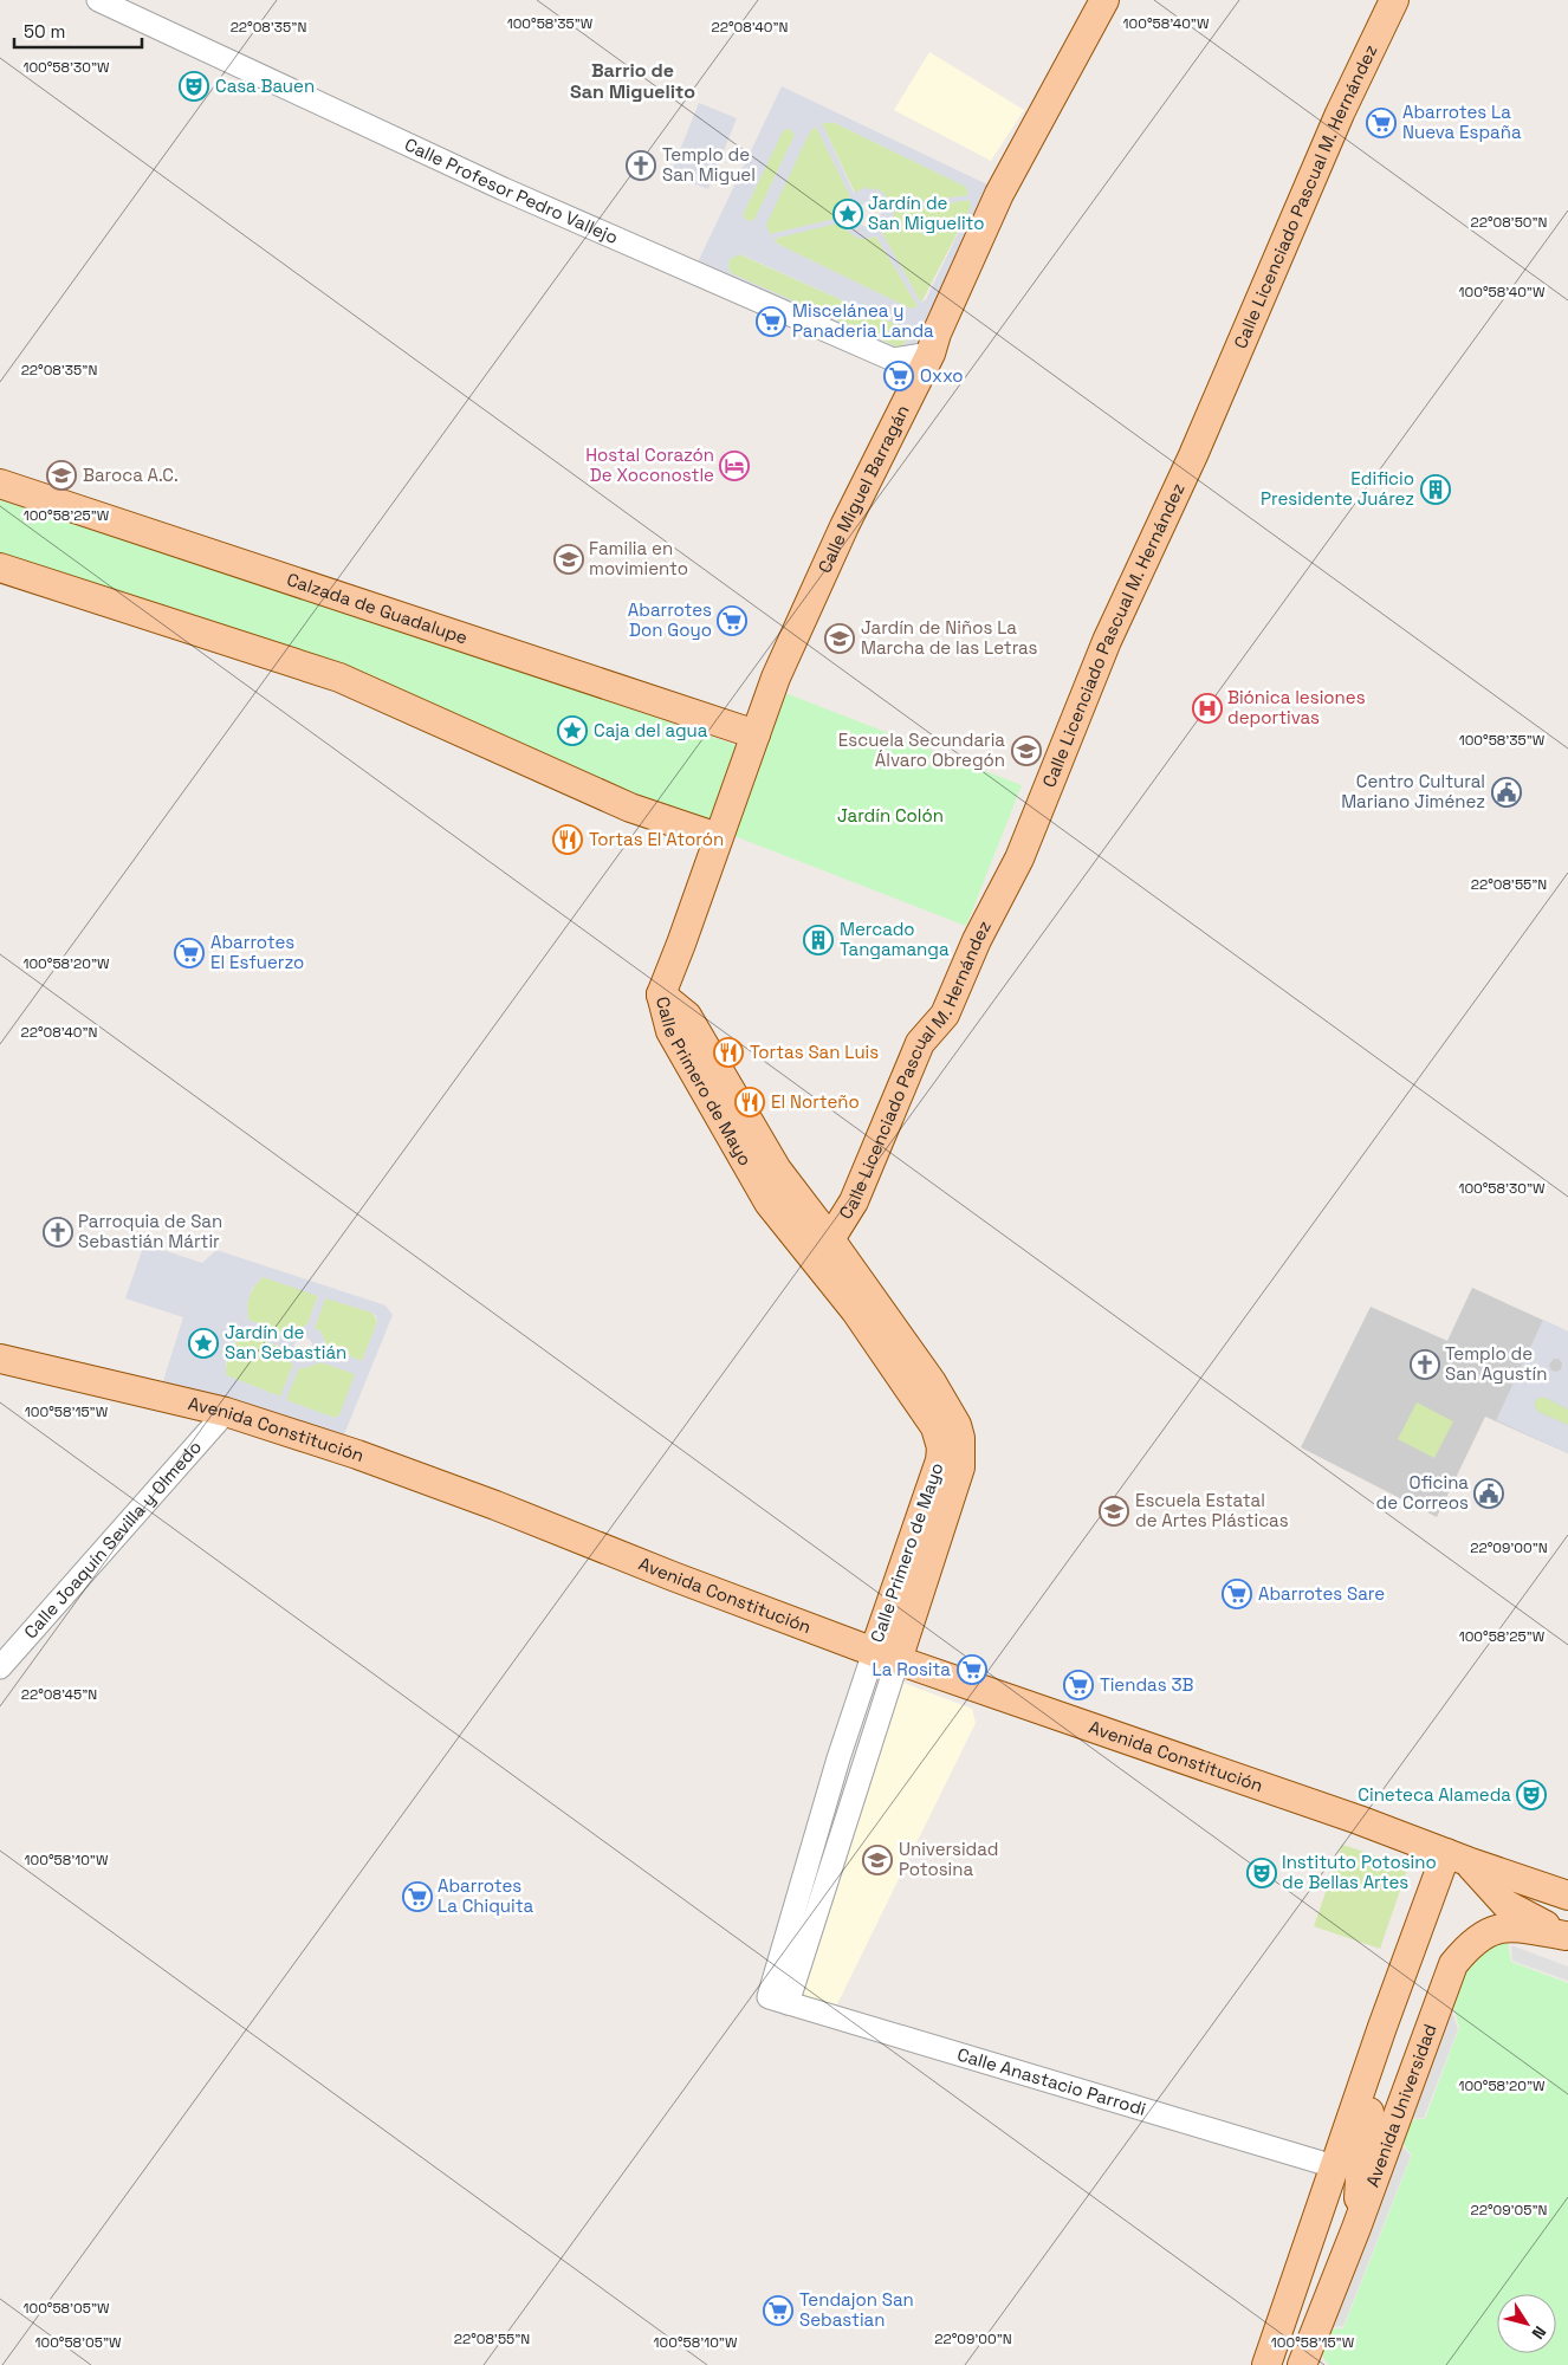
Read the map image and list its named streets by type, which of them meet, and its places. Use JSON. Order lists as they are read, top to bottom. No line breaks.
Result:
{"streets":{"main road":["Calle Licenciado Pascual M. Hernández","Calle Miguel Barragán","Calzada de Guadalupe","Calle Primero de Mayo","Avenida Constitución","Avenida Universidad"],"street":["Calle Profesor Pedro Vallejo","Calle Joaquín Sevilla y Olmedo","Calle Anastacio Parrodi"]},"crossings":[["Calle Profesor Pedro Vallejo","Calle Miguel Barragán"],["Calle Licenciado Pascual M. Hernández","Calle Primero de Mayo"],["Calle Miguel Barragán","Calzada de Guadalupe"],["Calle Miguel Barragán","Calle Primero de Mayo"],["Calle Primero de Mayo","Avenida Constitución"],["Calle Primero de Mayo","Calle Anastacio Parrodi"],["Avenida Constitución","Calle Joaquín Sevilla y Olmedo"]],"districts":["Barrio de San Miguelito"],"parks":["Jardín Colón"],"places":{"theatre":["Casa Bauen","Cineteca Alameda","Instituto Potosino de Bellas Artes"],"supermarket":["Abarrotes La Nueva España","Miscelánea y Panaderia Landa","Oxxo","Abarrotes Don Goyo","Abarrotes El Esfuerzo","Abarrotes Sare","La Rosita","Tiendas 3B","Abarrotes La Chiquita","Tendajon San Sebastian"],"church":["Templo de San Miguel","Parroquia de San Sebastián Mártir","Templo de San Agustín"],"place":["Jardín de San Miguelito","Caja del agua","Jardín de San Sebastián"],"hotel":["Hostal Corazón De Xoconostle"],"school or university":["Baroca A.C.","Familia en movimiento","Jardín de Niños La Marcha de las Letras","Escuela Secundaria Álvaro Obregón","Escuela Estatal de Artes Plásticas","Universidad Potosina"],"building":["Edificio Presidente Juárez","Mercado Tangamanga"],"hospital":["Biónica lesiones deportivas"],"public building":["Centro Cultural Mariano Jiménez","Oficina de Correos"],"restaurant":["Tortas El Atorón","Tortas San Luis","El Norteño"]},"scale_bar":"50 m","north":"bottom right","coordinates":["100°58'35\"W","100°58'40\"W","22°08'35\"N","22°08'40\"N","100°58'30\"W","22°08'50\"N","100°58'25\"W","22°08'55\"N","100°58'20\"W","100°58'15\"W","22°09'00\"N","22°08'45\"N","100°58'10\"W","22°09'05\"N","100°58'05\"W"]}
